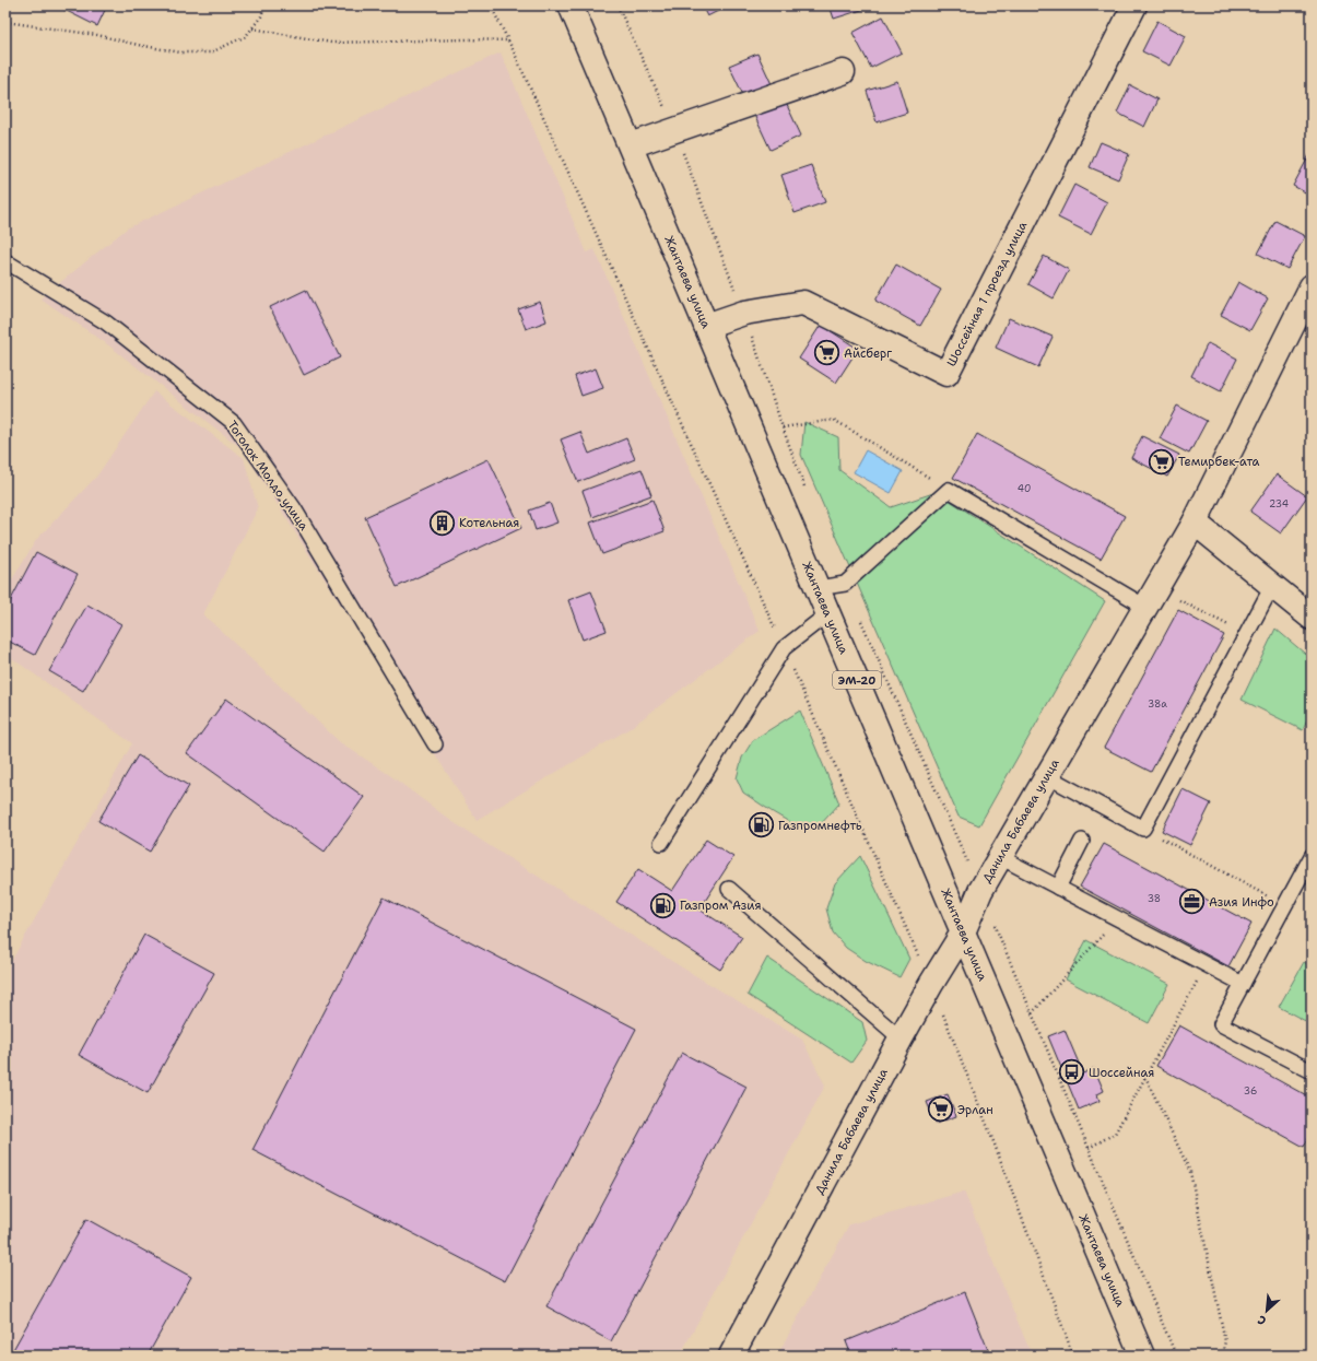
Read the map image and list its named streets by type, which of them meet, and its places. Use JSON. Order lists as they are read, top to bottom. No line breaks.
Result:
{"streets":{"street":["Жантаева улица","Шоссейная 1 проезд улица","ЭМ-20","Данила Бабаева улица"],"lane":["Тоголок Молдо улица"]},"crossings":[["Жантаева улица","Шоссейная 1 проезд улица"],["Жантаева улица","Данила Бабаева улица"]],"places":{"supermarket":["Айсберг","Темирбек-ата","Эрлан"],"building":["Котельная"],"fuel station":["Газпромнефть","Газпром Азия"],"office":["Азия Инфо"],"bus stop":["Шоссейная"]},"house_numbers":["40","234","38а","38","36"],"north":"bottom left"}
